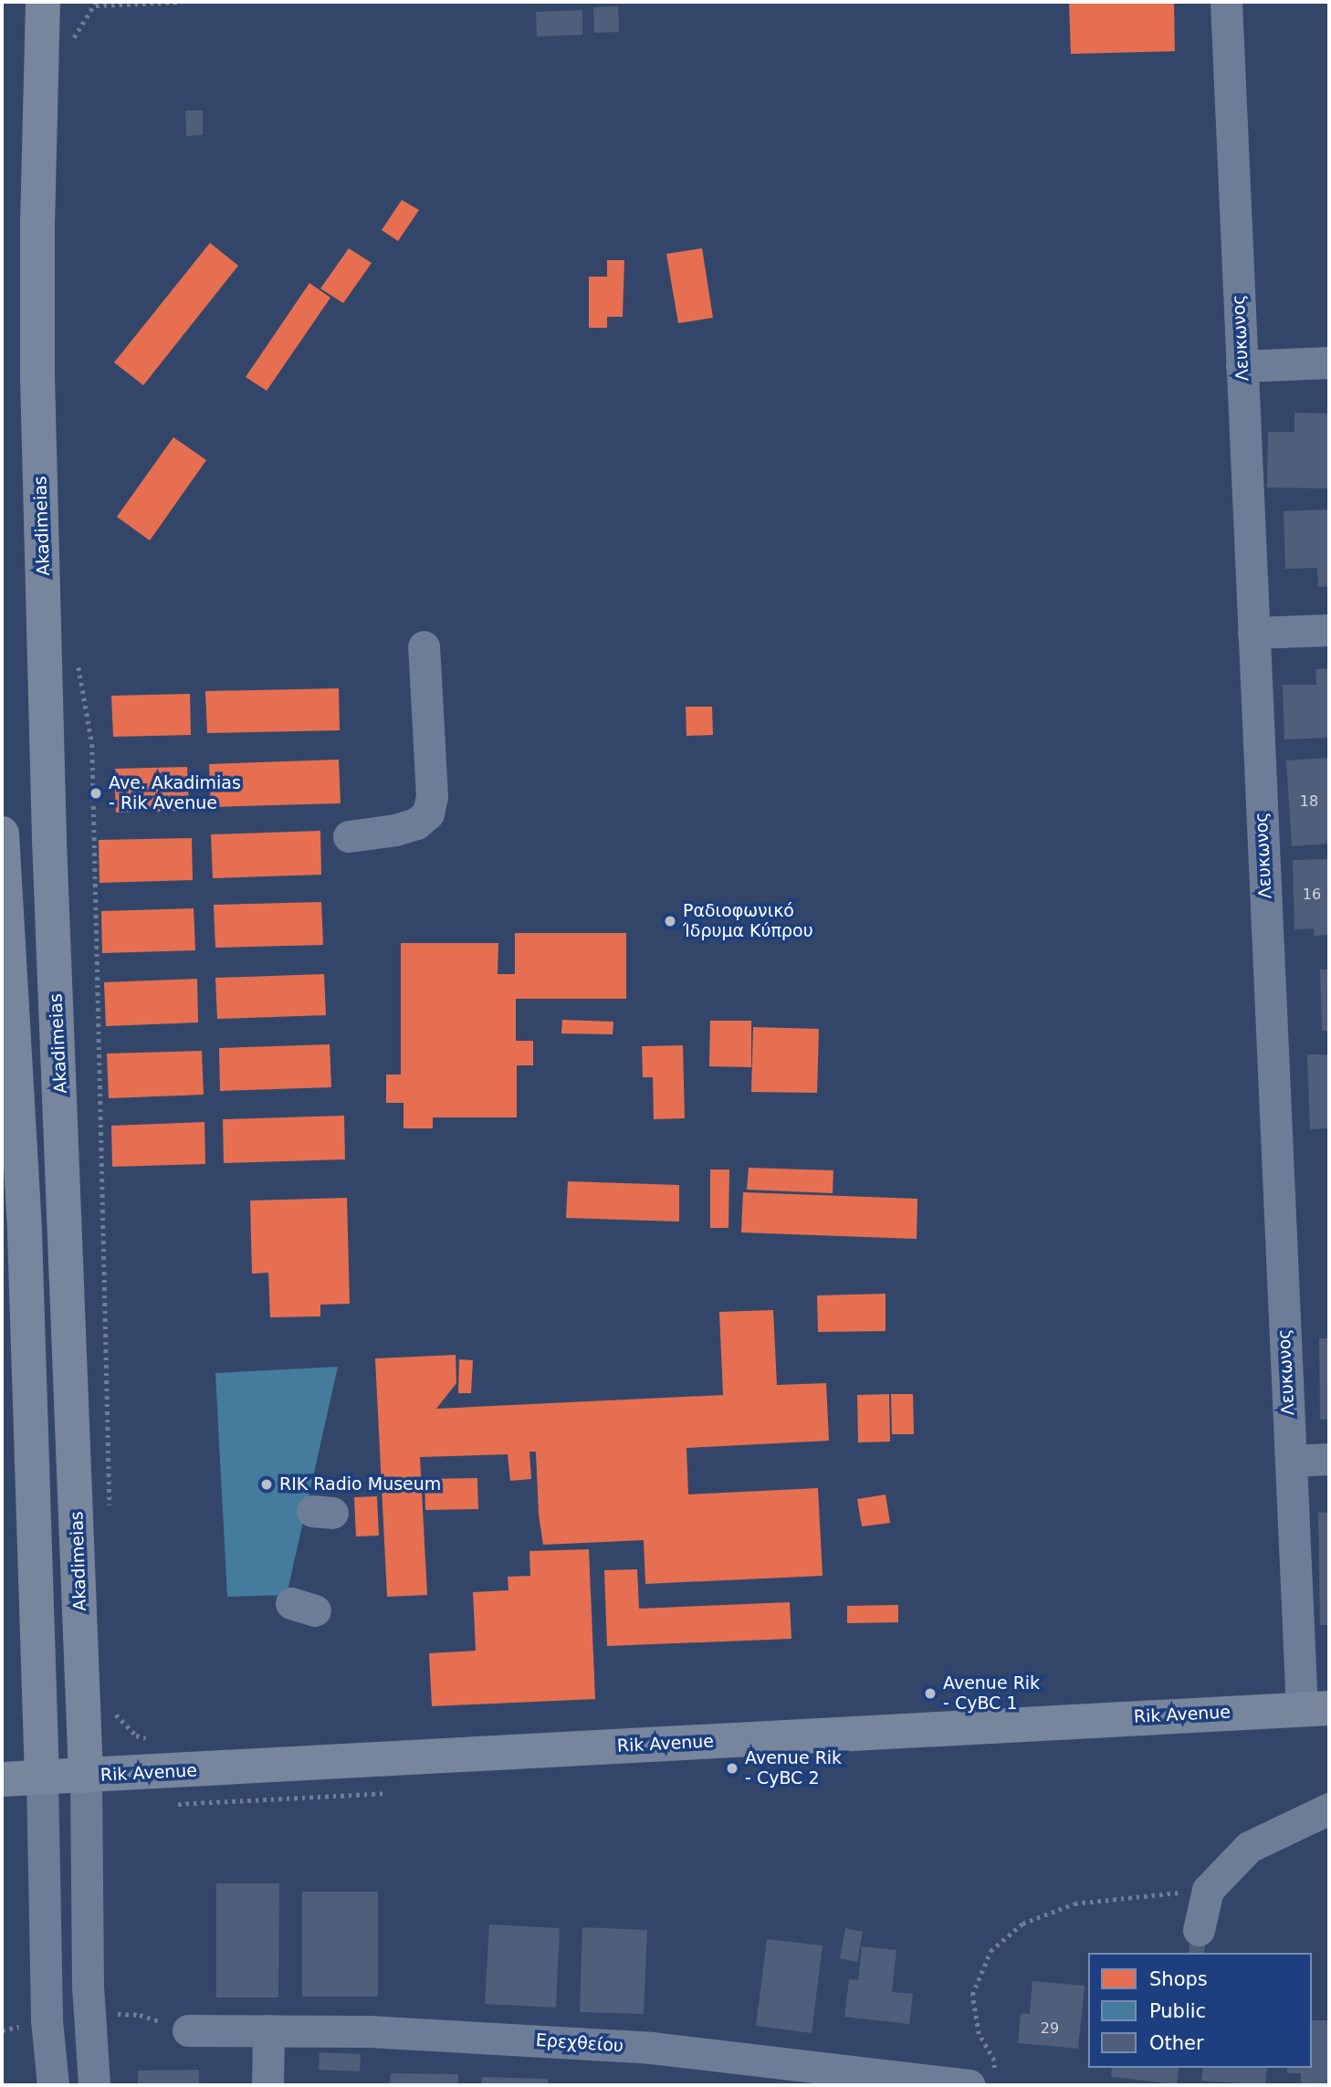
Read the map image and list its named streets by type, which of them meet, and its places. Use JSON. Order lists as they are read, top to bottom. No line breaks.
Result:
{"streets":{"main road":["Akadimeias","Rik Avenue"],"street":["Λευκωνος","Ερεχθείου"]},"crossings":[["Λευκωνος","Rik Avenue"],["Akadimeias","Rik Avenue"]],"places":["Ave. Akadimias - Rik Avenue","Ραδιοφωνικό Ίδρυμα Κύπρου","RIK Radio Museum","Avenue Rik - CyBC 1","Avenue Rik - CyBC 2"],"house_numbers":["18","16","29"],"legend":["Shops","Public","Other"]}
